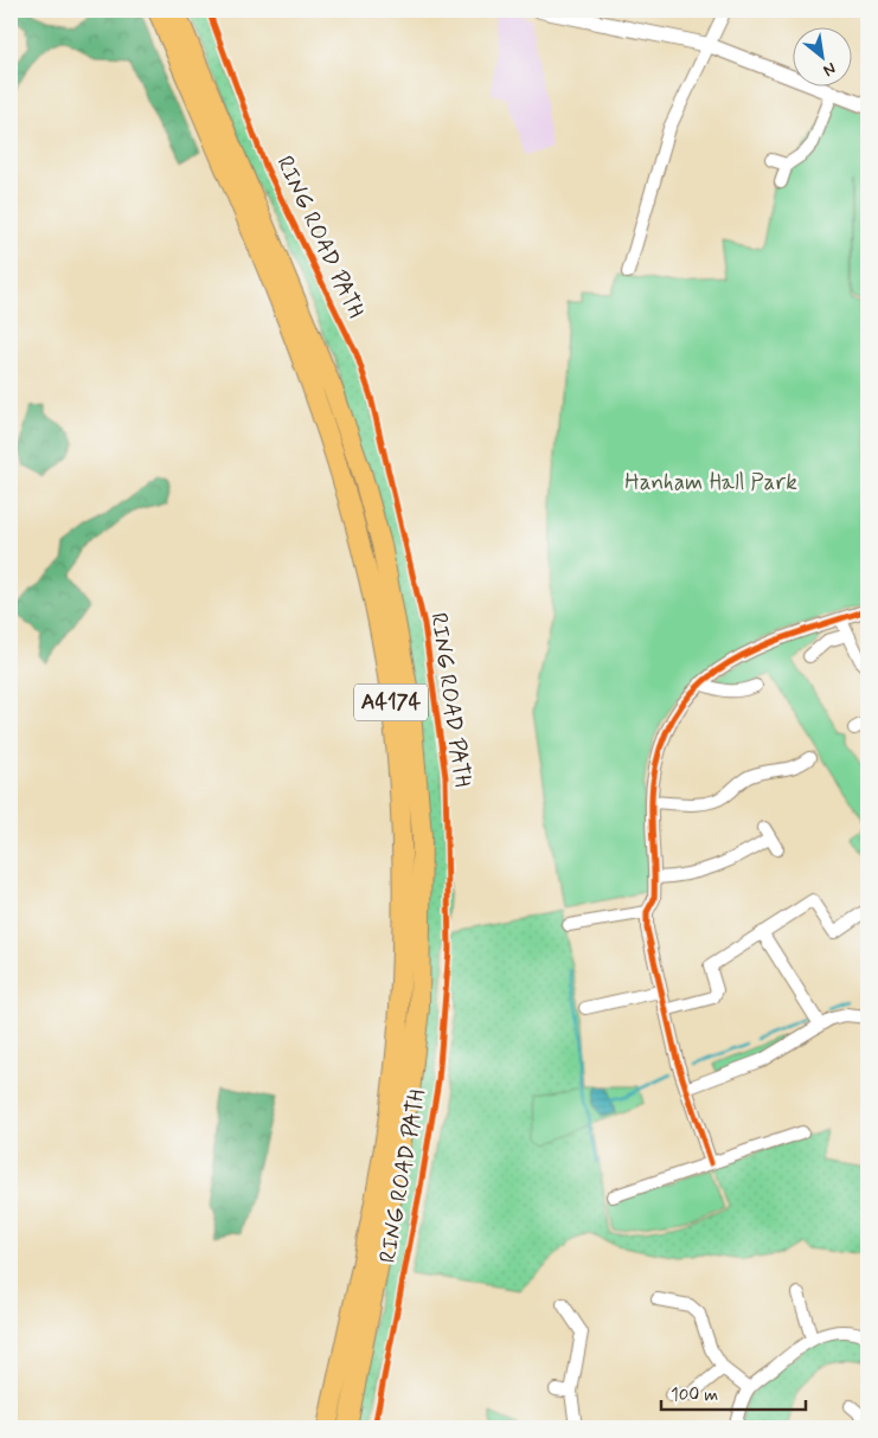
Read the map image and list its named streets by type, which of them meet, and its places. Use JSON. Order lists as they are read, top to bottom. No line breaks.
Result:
{"streets":{"highway":["A4174"],"cycle path":["RING ROAD PATH"]},"parks":["Hanham Hall Park"],"scale_bar":"100 m","north":"bottom right"}
